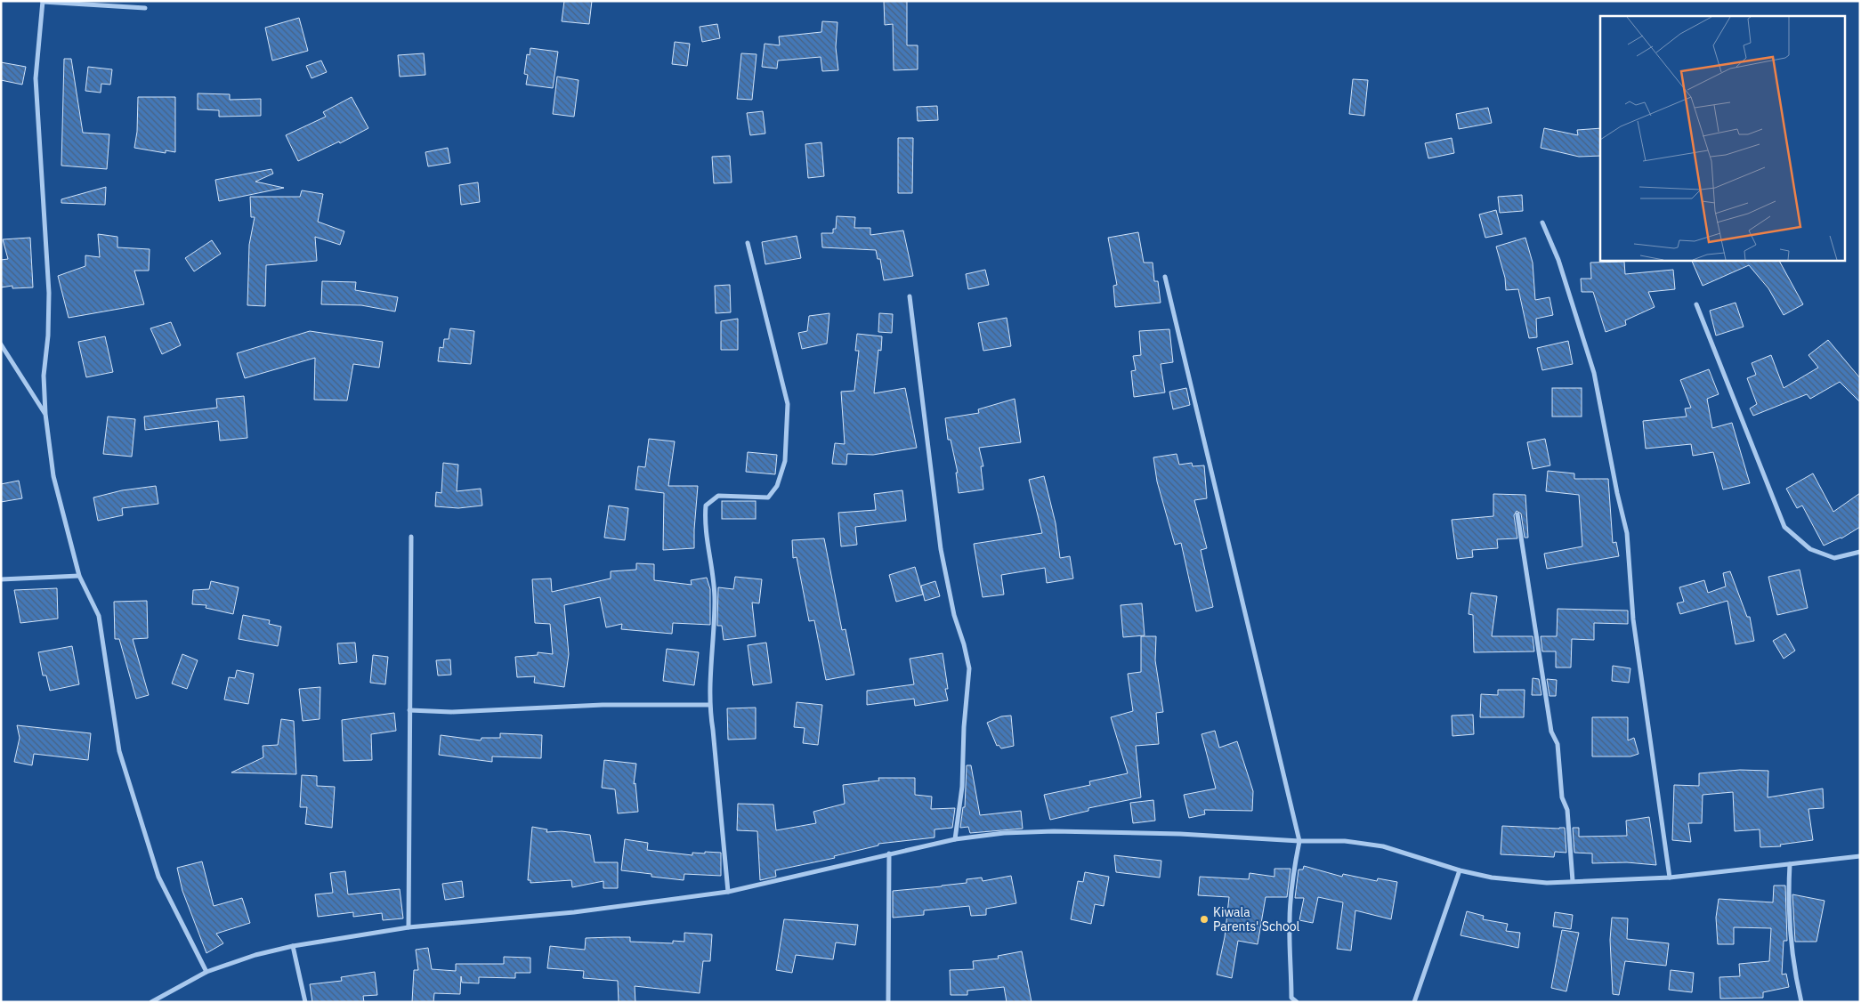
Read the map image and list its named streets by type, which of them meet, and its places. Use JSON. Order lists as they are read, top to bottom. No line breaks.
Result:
{"places":["Kiwala Parents' School"]}
